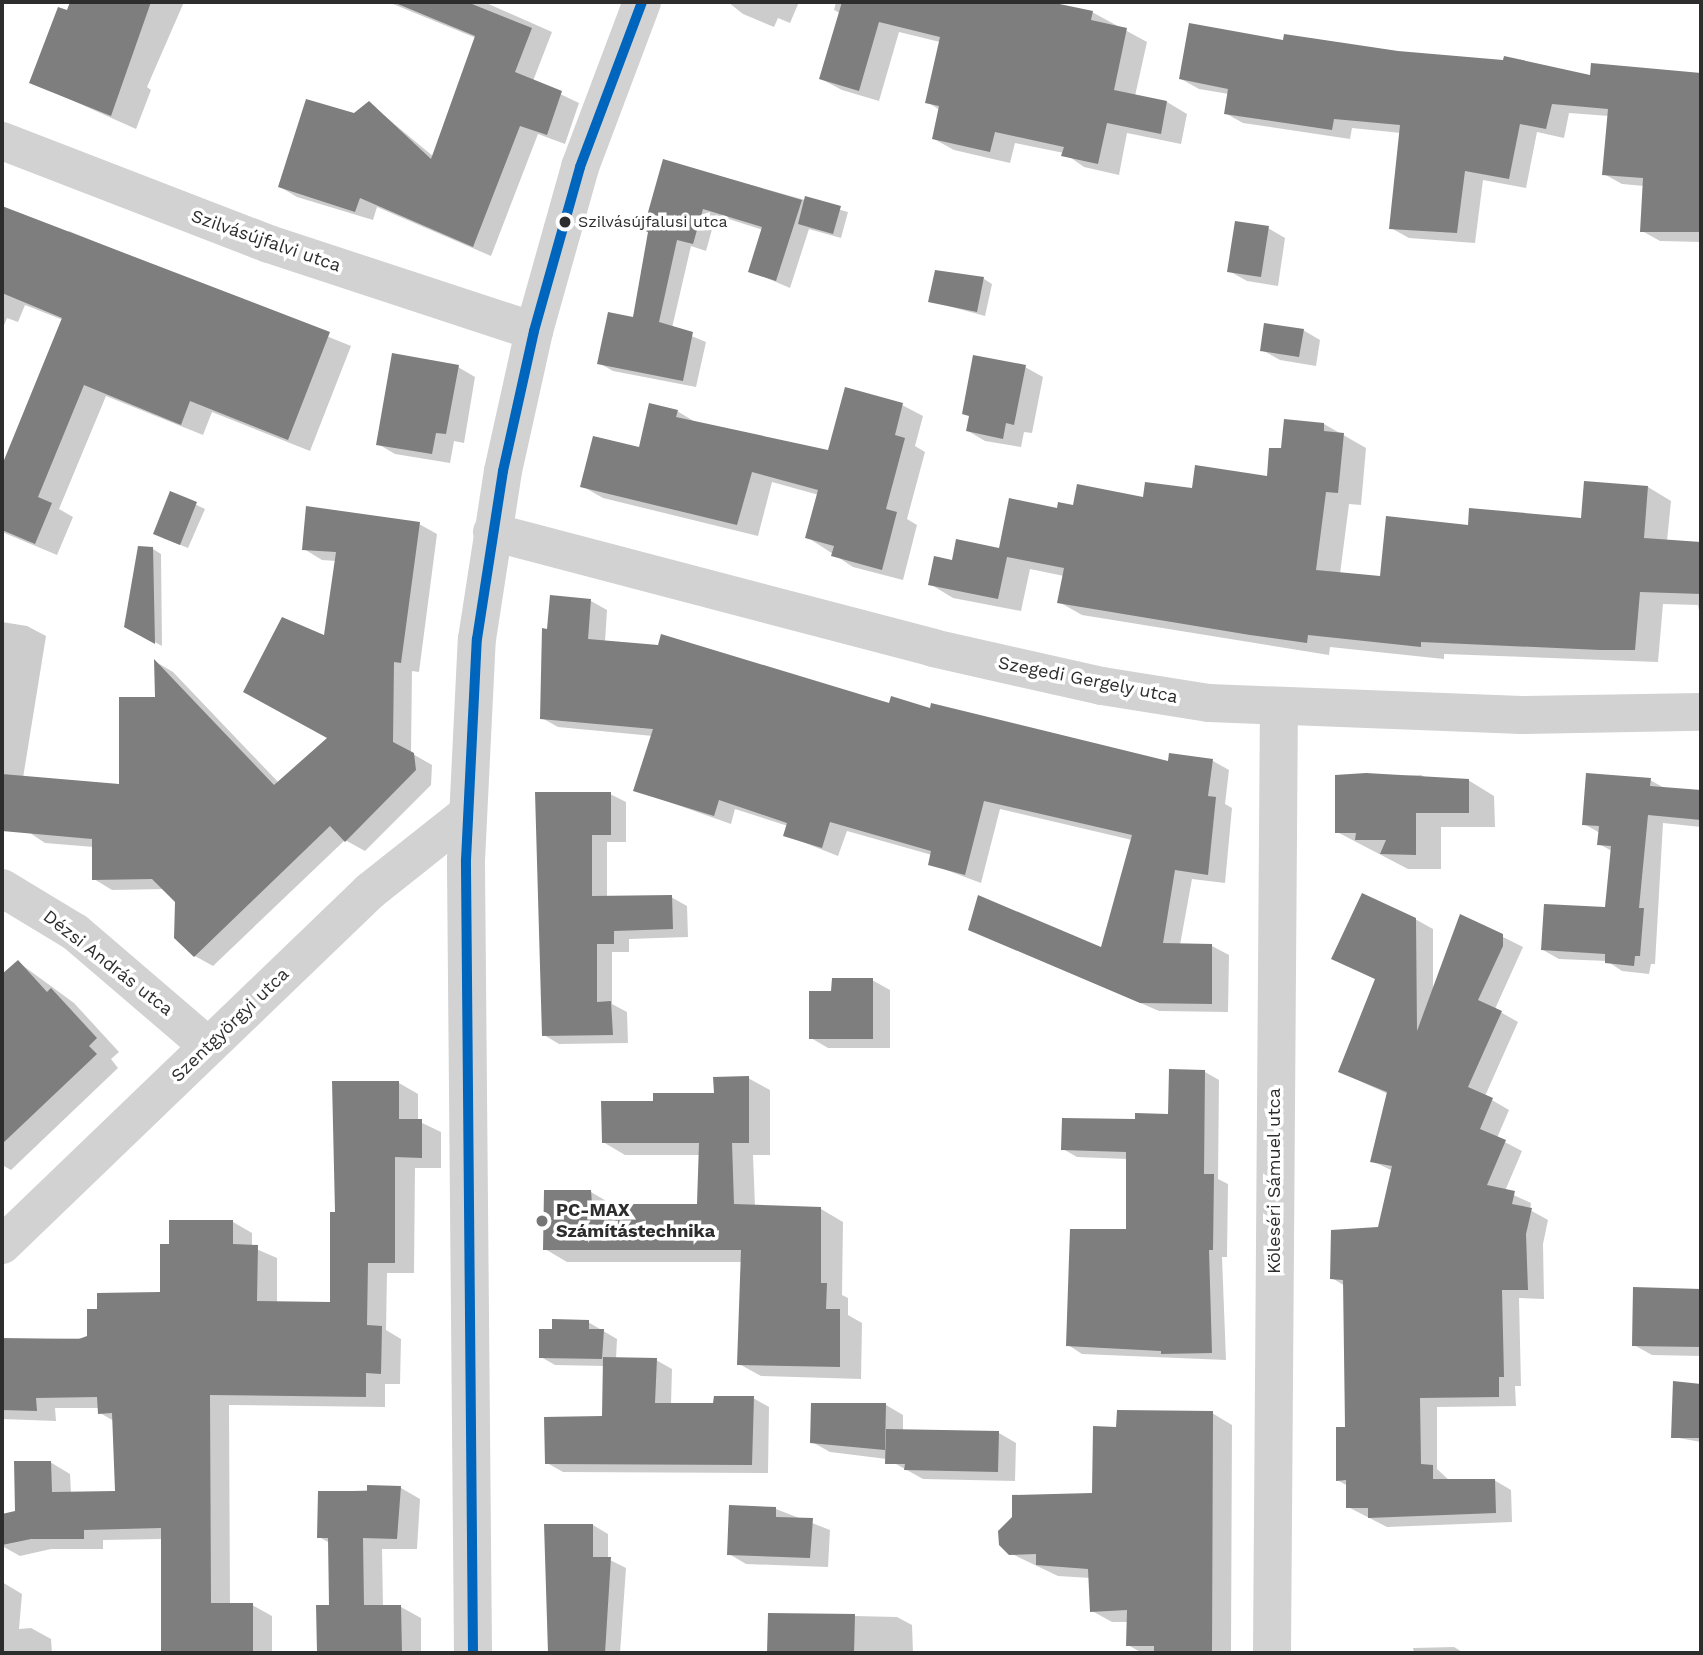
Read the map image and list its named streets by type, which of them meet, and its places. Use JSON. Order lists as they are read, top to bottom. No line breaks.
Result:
{"streets":{"street":["Szilvásújfalvi utca","Szegedi Gergely utca","Dézsi András utca","Szentgyörgyi utca","Köleséri Sámuel utca"]},"crossings":[["Szegedi Gergely utca","Köleséri Sámuel utca"],["Dézsi András utca","Szentgyörgyi utca"]],"places":["Szilvásújfalusi utca","PC-MAX Számítástechnika"]}
